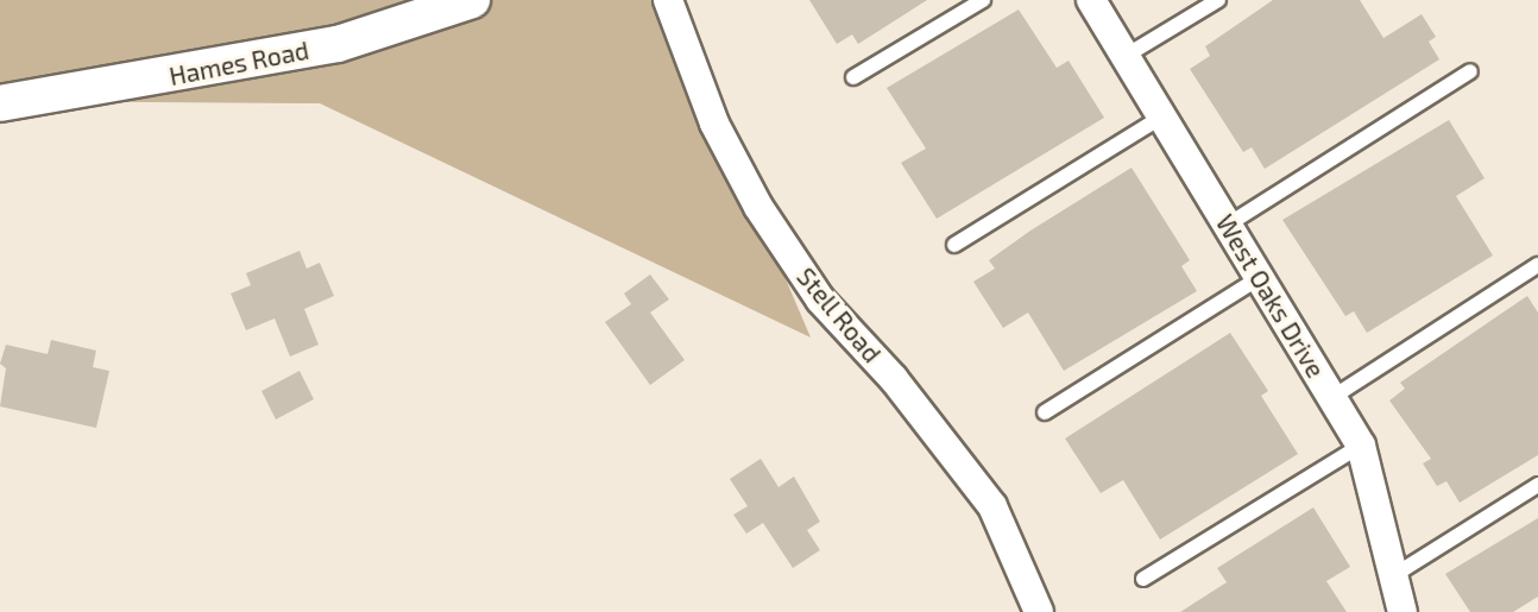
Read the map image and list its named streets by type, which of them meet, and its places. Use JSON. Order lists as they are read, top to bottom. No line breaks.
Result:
{"streets":{"street":["Hames Road","West Oaks Drive","Stell Road"]}}
